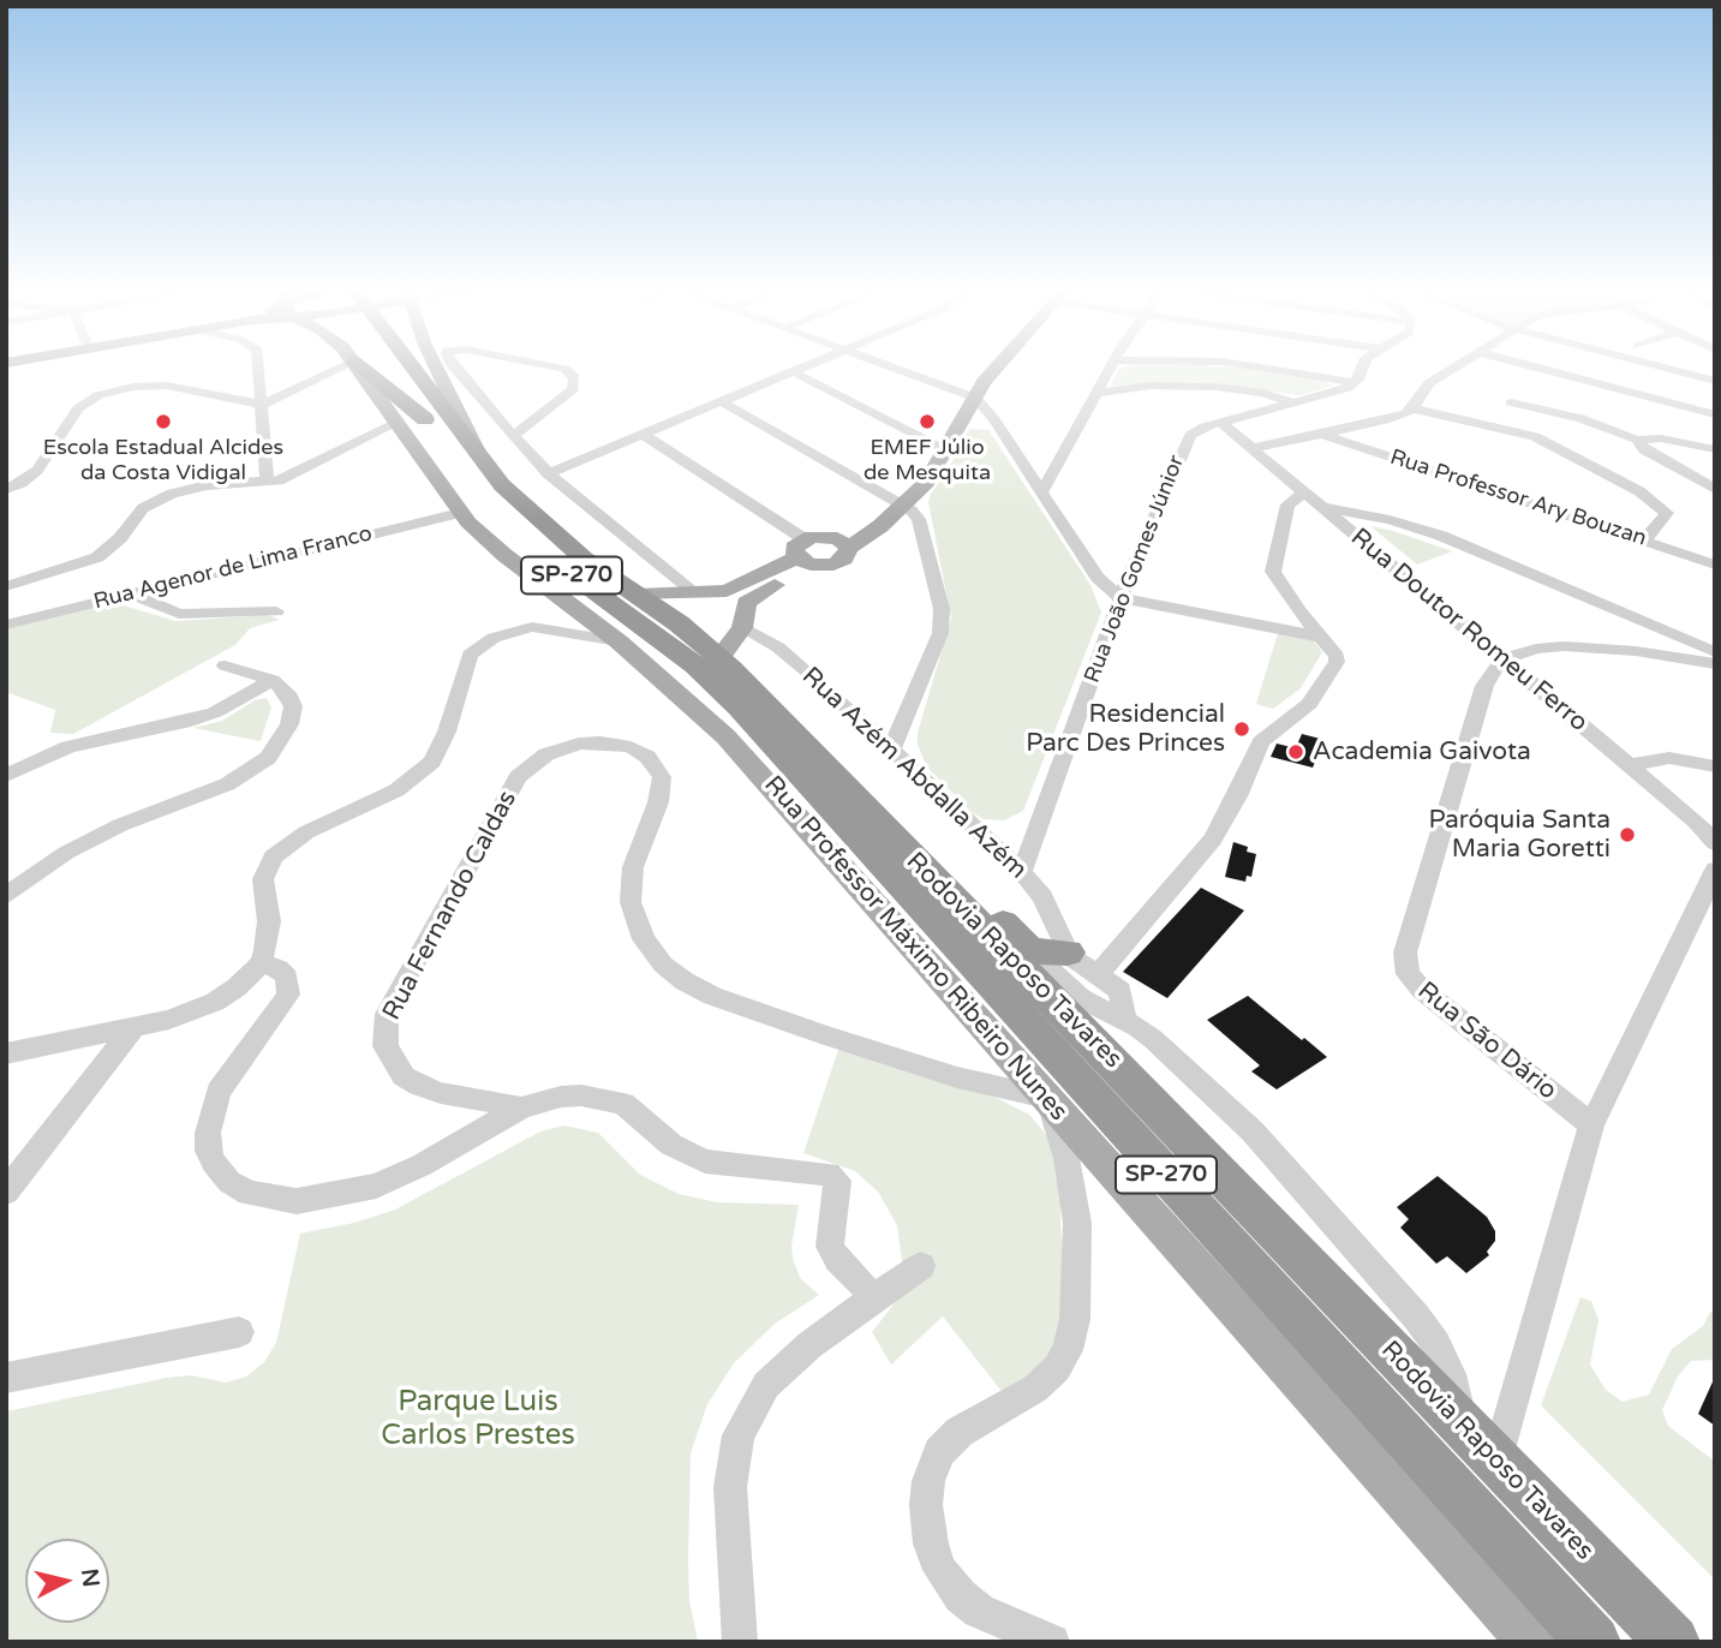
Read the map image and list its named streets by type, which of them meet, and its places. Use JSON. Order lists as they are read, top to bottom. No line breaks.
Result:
{"streets":{"highway":["SP-270","Rodovia Raposo Tavares"],"main road":["Rua Professor Máximo Ribeiro Nunes"],"street":["Rua Professor Ary Bouzan","Rua Agenor de Lima Franco","Rua João Gomes Júnior","Rua Doutor Romeu Ferro","Rua Azém Abdalla Azém","Rua Fernando Caldas","Rua São Dário"]},"crossings":[["Rua Agenor de Lima Franco","Rua Professor Máximo Ribeiro Nunes"],["Rua João Gomes Júnior","Rua Doutor Romeu Ferro"],["Rua João Gomes Júnior","Rua Azém Abdalla Azém"],["Rua Doutor Romeu Ferro","Rua São Dário"],["Rua Fernando Caldas","Rua Professor Máximo Ribeiro Nunes"]],"parks":["Parque Luis Carlos Prestes"],"places":["Escola Estadual Alcides da Costa Vidigal","EMEF Júlio de Mesquita","Residencial Parc Des Princes","Academia Gaivota","Paróquia Santa Maria Goretti"],"north":"right"}
